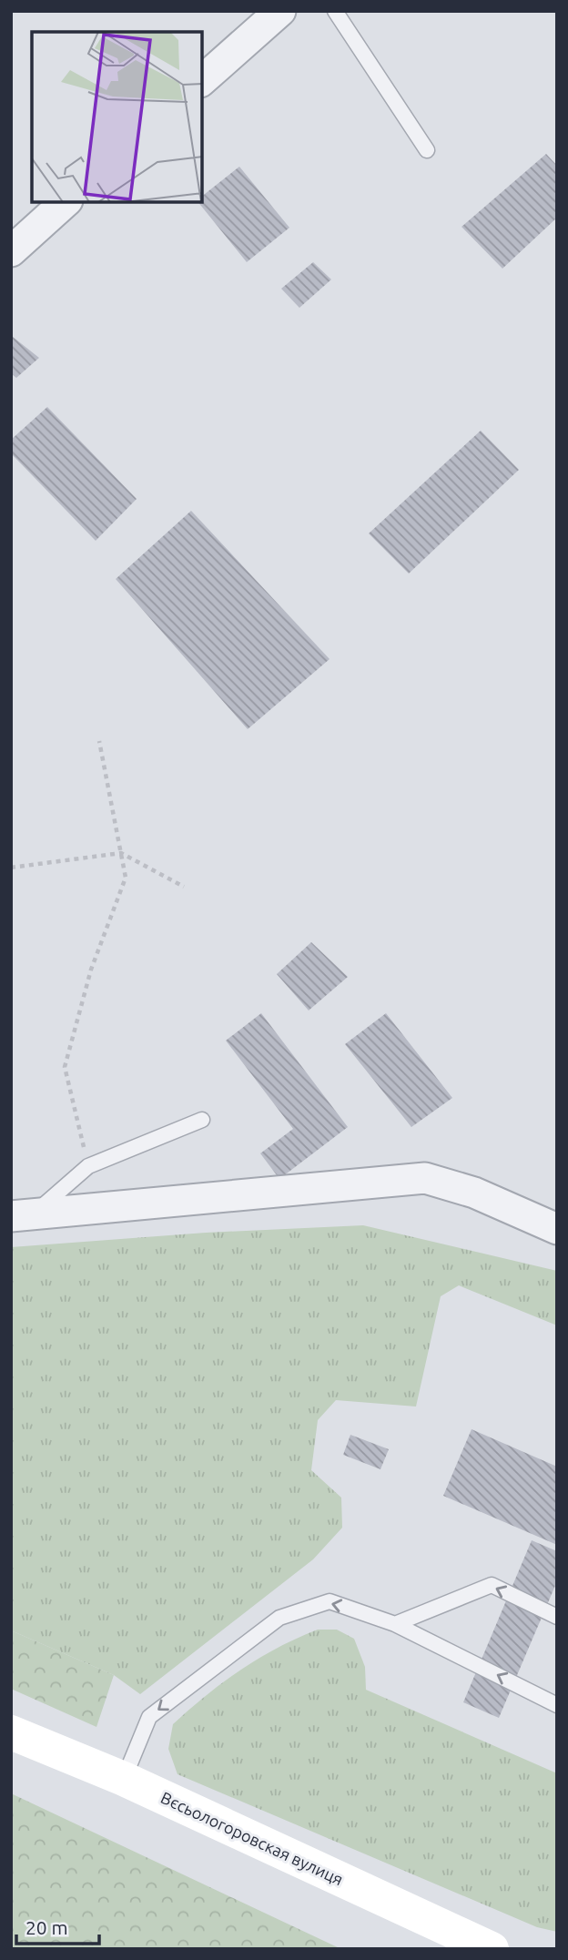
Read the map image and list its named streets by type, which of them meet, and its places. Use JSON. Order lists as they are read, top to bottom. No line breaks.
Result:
{"streets":{"street":["Вєсьологоровская вулиця"]},"scale_bar":"20 m"}
